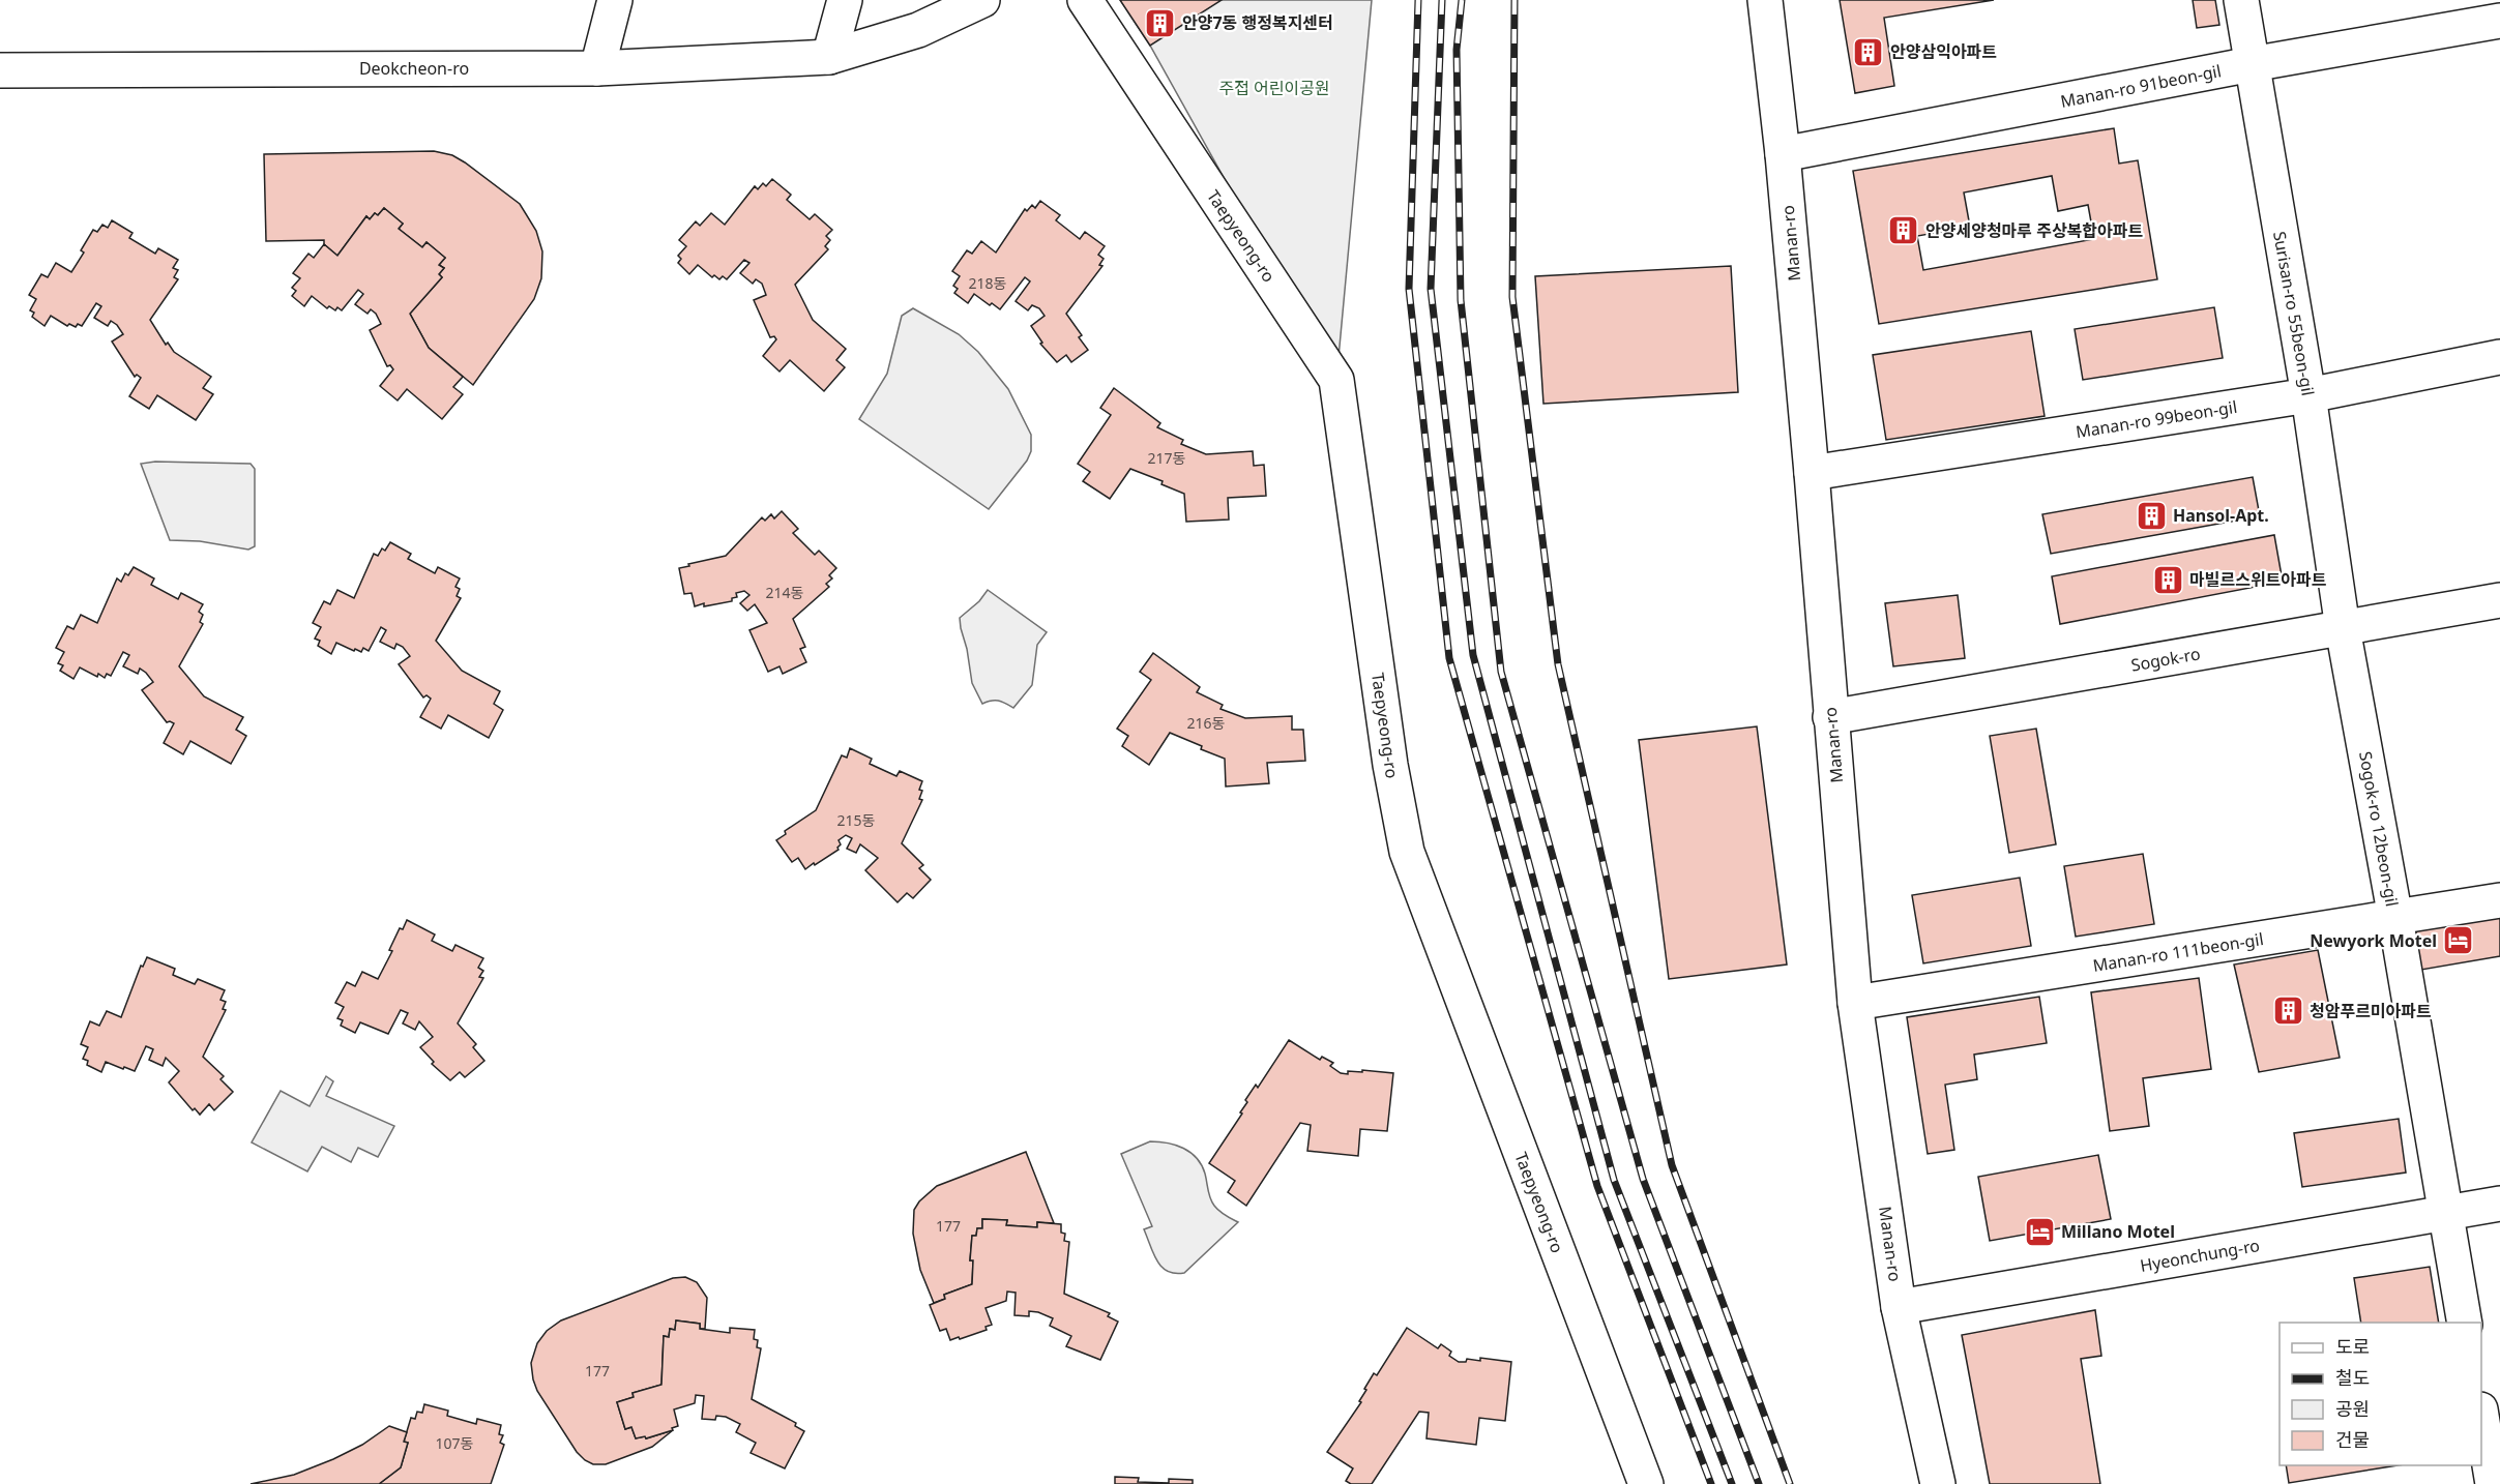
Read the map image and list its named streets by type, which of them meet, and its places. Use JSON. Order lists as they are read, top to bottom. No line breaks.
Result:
{"streets":{"street":["Deokcheon-ro","Manan-ro 91beon-gil","Taepyeong-ro","Manan-ro","Surisan-ro 55beon-gil","Manan-ro 99beon-gil","Sogok-ro","Sogok-ro 12beon-gil","Manan-ro 111beon-gil","Hyeonchung-ro"]},"crossings":[["Manan-ro 91beon-gil","Manan-ro"],["Manan-ro 91beon-gil","Surisan-ro 55beon-gil"],["Manan-ro","Manan-ro 99beon-gil"],["Manan-ro","Sogok-ro"],["Manan-ro","Manan-ro 111beon-gil"],["Manan-ro","Hyeonchung-ro"],["Surisan-ro 55beon-gil","Manan-ro 99beon-gil"],["Surisan-ro 55beon-gil","Sogok-ro"],["Surisan-ro 55beon-gil","Sogok-ro 12beon-gil"],["Sogok-ro","Sogok-ro 12beon-gil"],["Sogok-ro 12beon-gil","Manan-ro 111beon-gil"],["Sogok-ro 12beon-gil","Hyeonchung-ro"]],"parks":["주접 어린이공원"],"places":{"building":["안양7동 행정복지센터","안양삼익아파트","안양세양청마루 주상복합아파트","Hansol-Apt.","마빌르스위트아파트","청암푸르미아파트"],"hotel":["Newyork Motel","Millano Motel"]},"house_numbers":["218동","217동","214동","216동","215동","177","177","107동"],"legend":["도로","철도","공원","건물"]}
